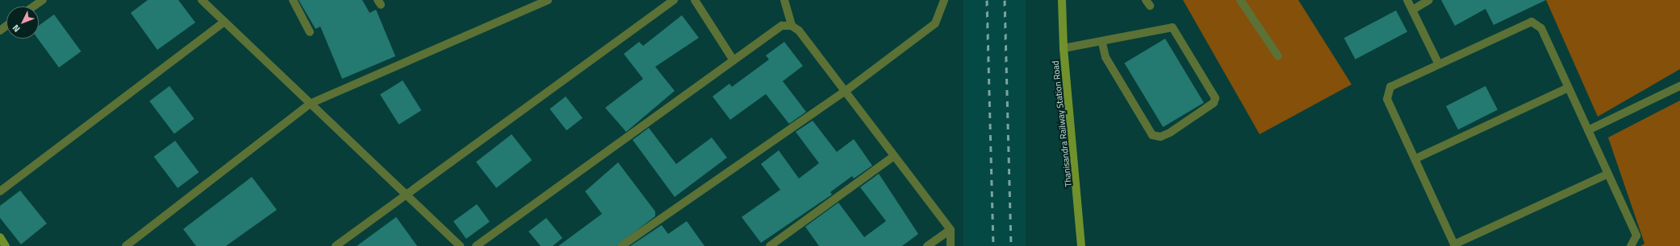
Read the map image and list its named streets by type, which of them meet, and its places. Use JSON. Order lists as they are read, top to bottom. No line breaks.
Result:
{"streets":{"street":["Thanisandra Railway Station Road"]},"north":"bottom left"}
